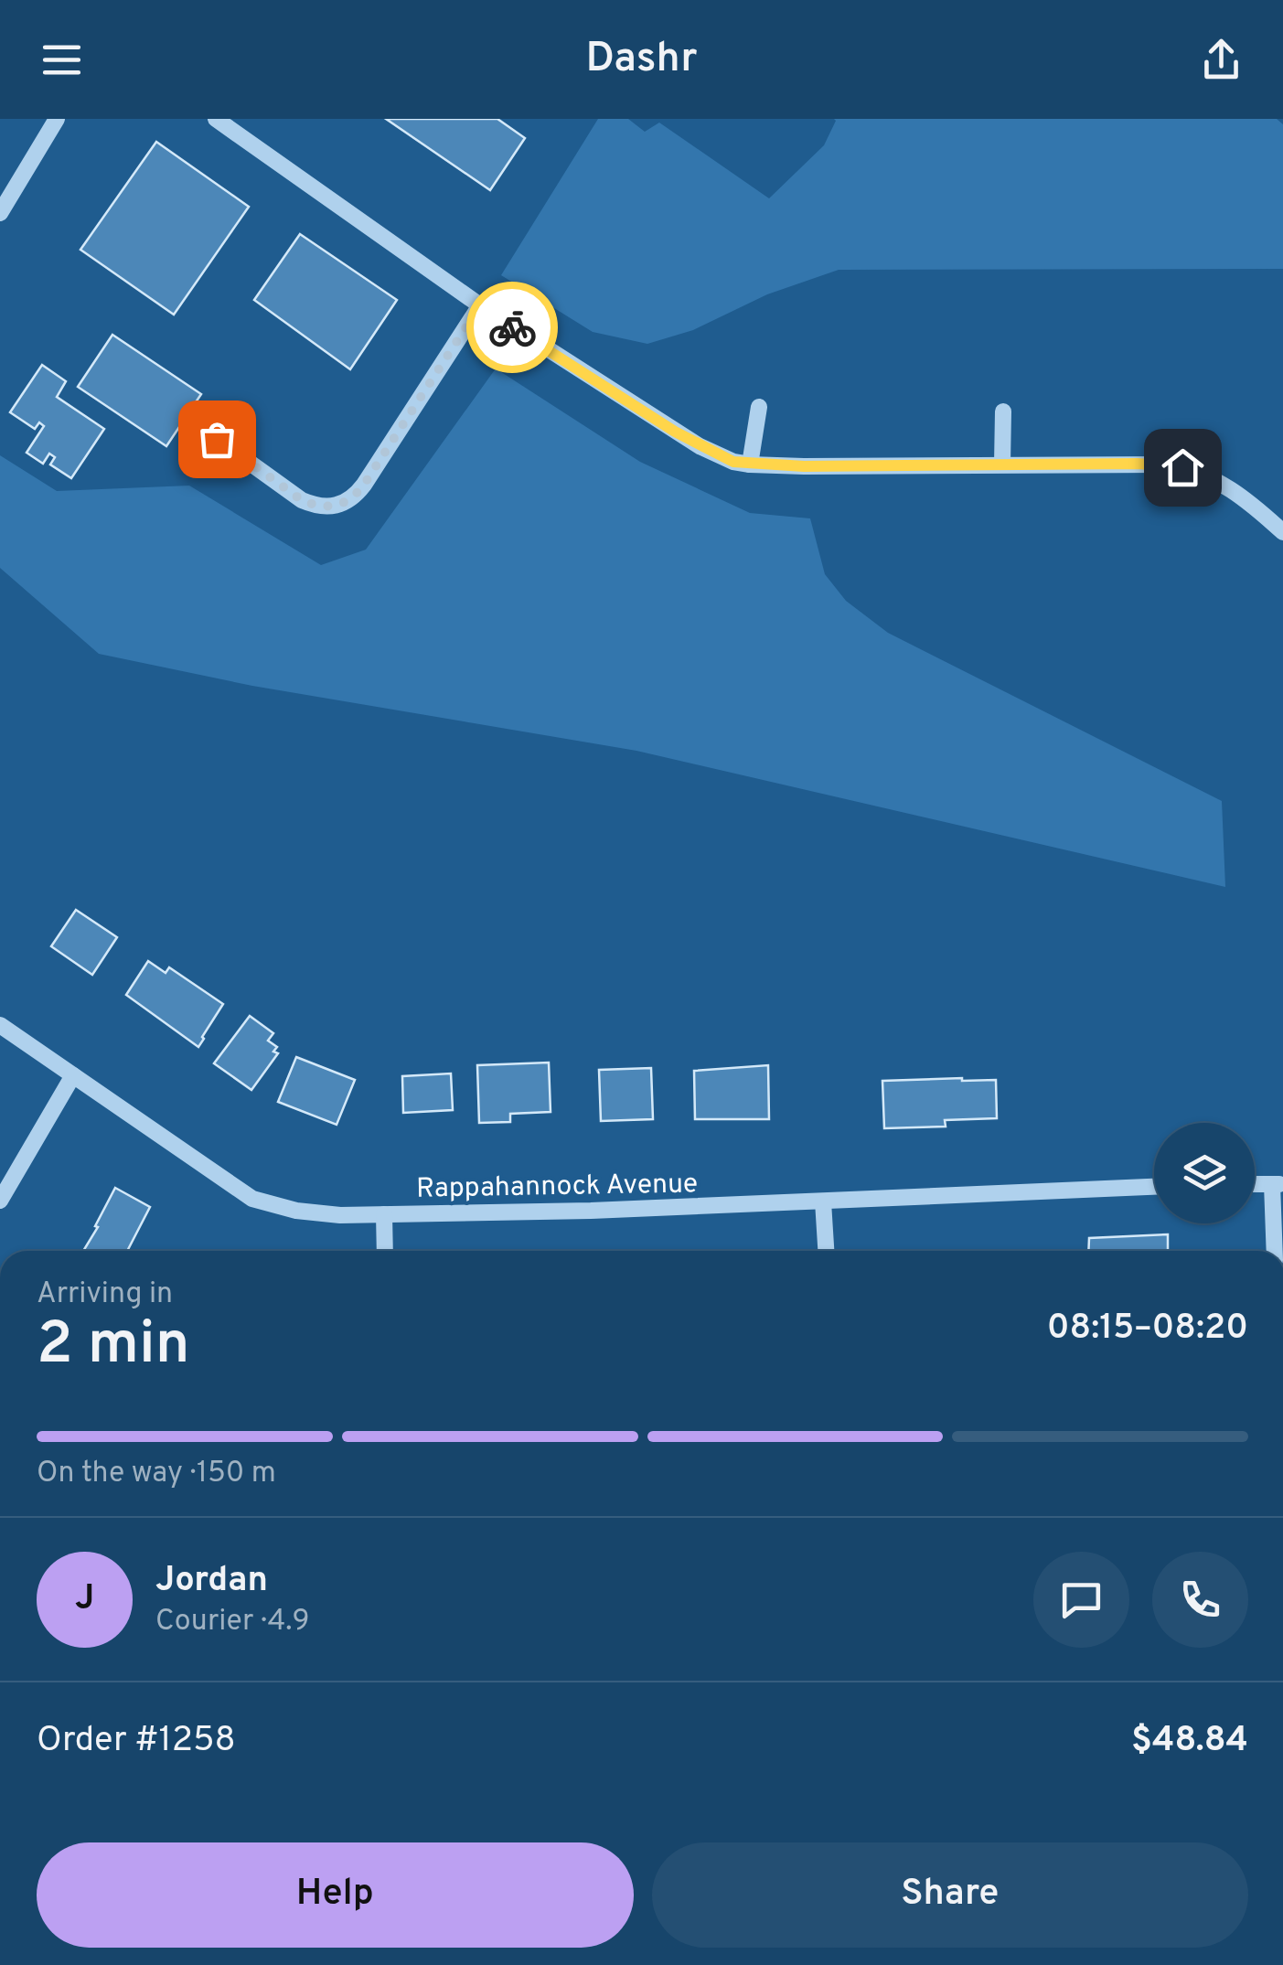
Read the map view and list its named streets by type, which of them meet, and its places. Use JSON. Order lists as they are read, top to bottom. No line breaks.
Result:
{"streets":{"street":["Rappahannock Avenue"]},"page":{"header":"Dashr","heading":["2 min","Arriving in","08:15–08:20"],"panel":["Jordan","Courier · 4.9","Order #1258","$48.84"],"bar":"On the way · 150 m","round":"J","buttons":["Help","Share"]}}
